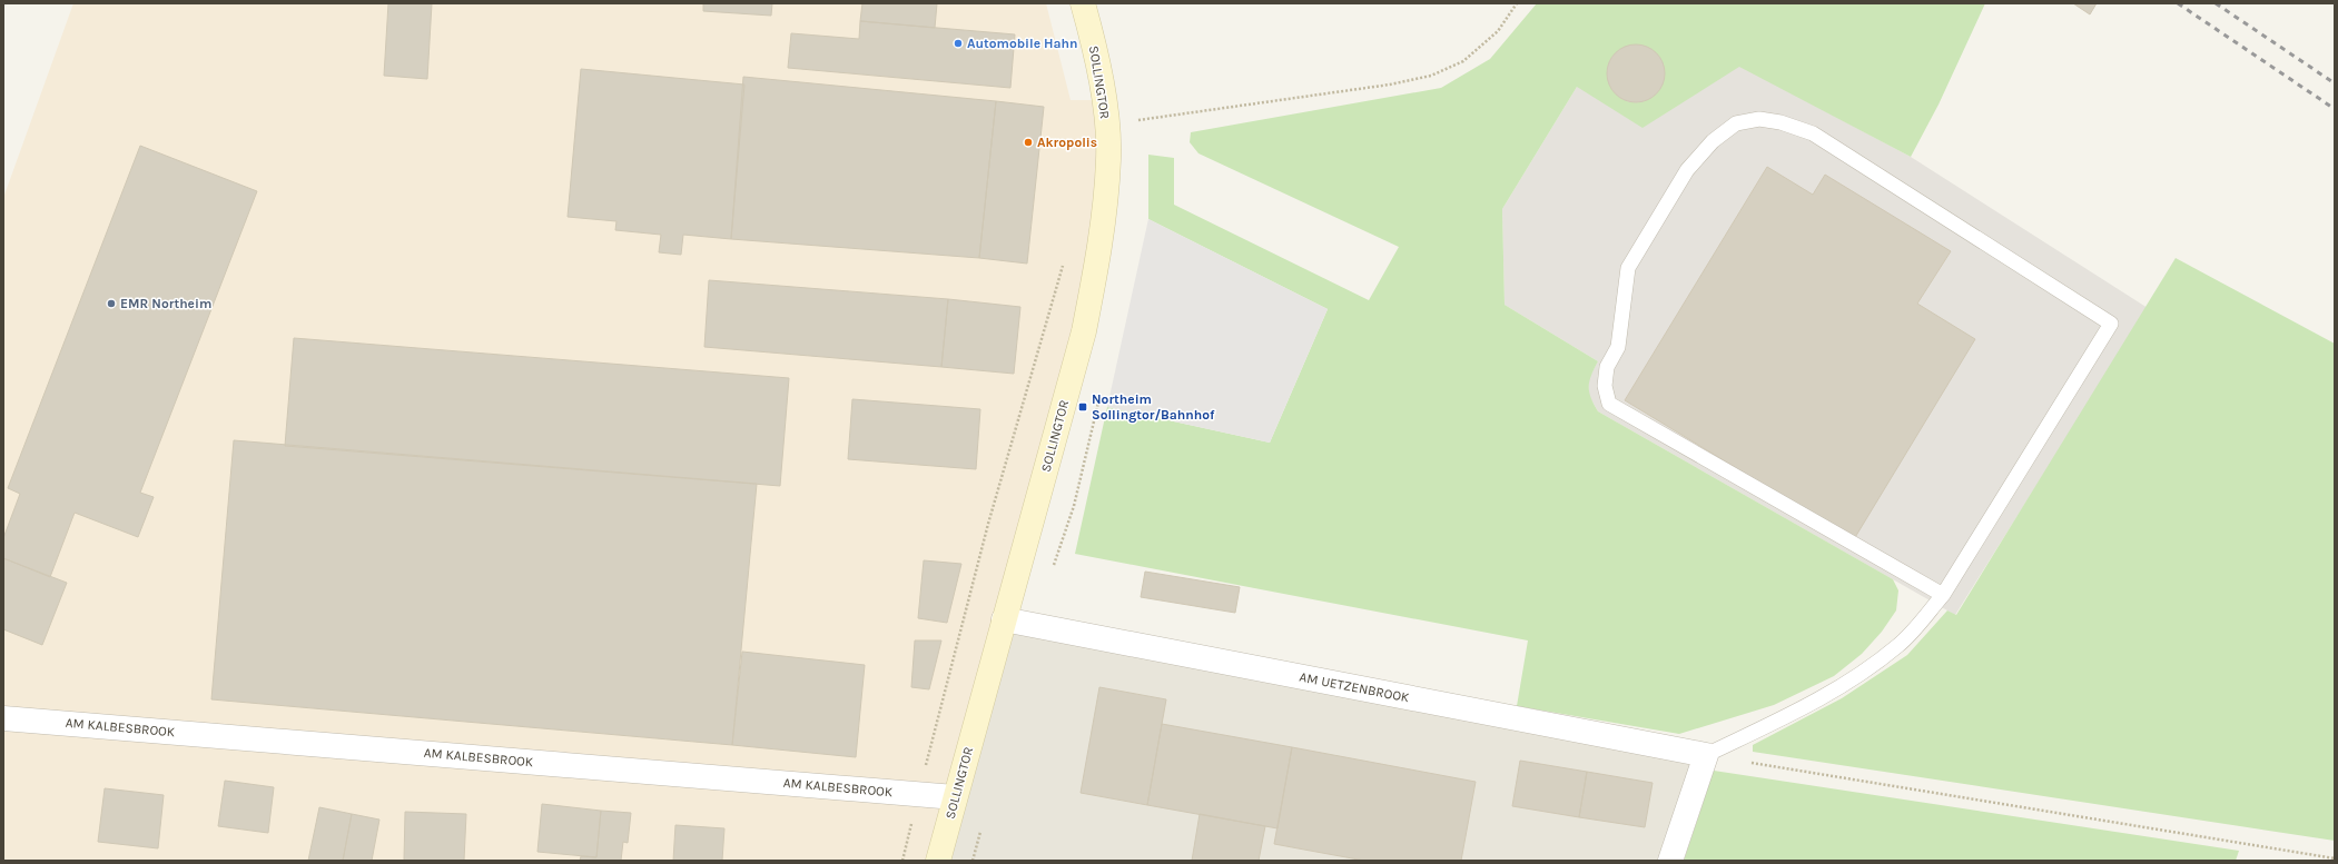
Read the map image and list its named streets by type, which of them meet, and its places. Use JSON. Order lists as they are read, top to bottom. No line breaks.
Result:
{"streets":{"main road":["SOLLINGTOR"],"street":["AM UETZENBROOK","AM KALBESBROOK"]},"crossings":[["SOLLINGTOR","AM UETZENBROOK"],["SOLLINGTOR","AM KALBESBROOK"]],"places":{"other":["Automobile Hahn","Akropolis","EMR Northeim"],"transit":["Northeim Sollingtor/Bahnhof"]}}
